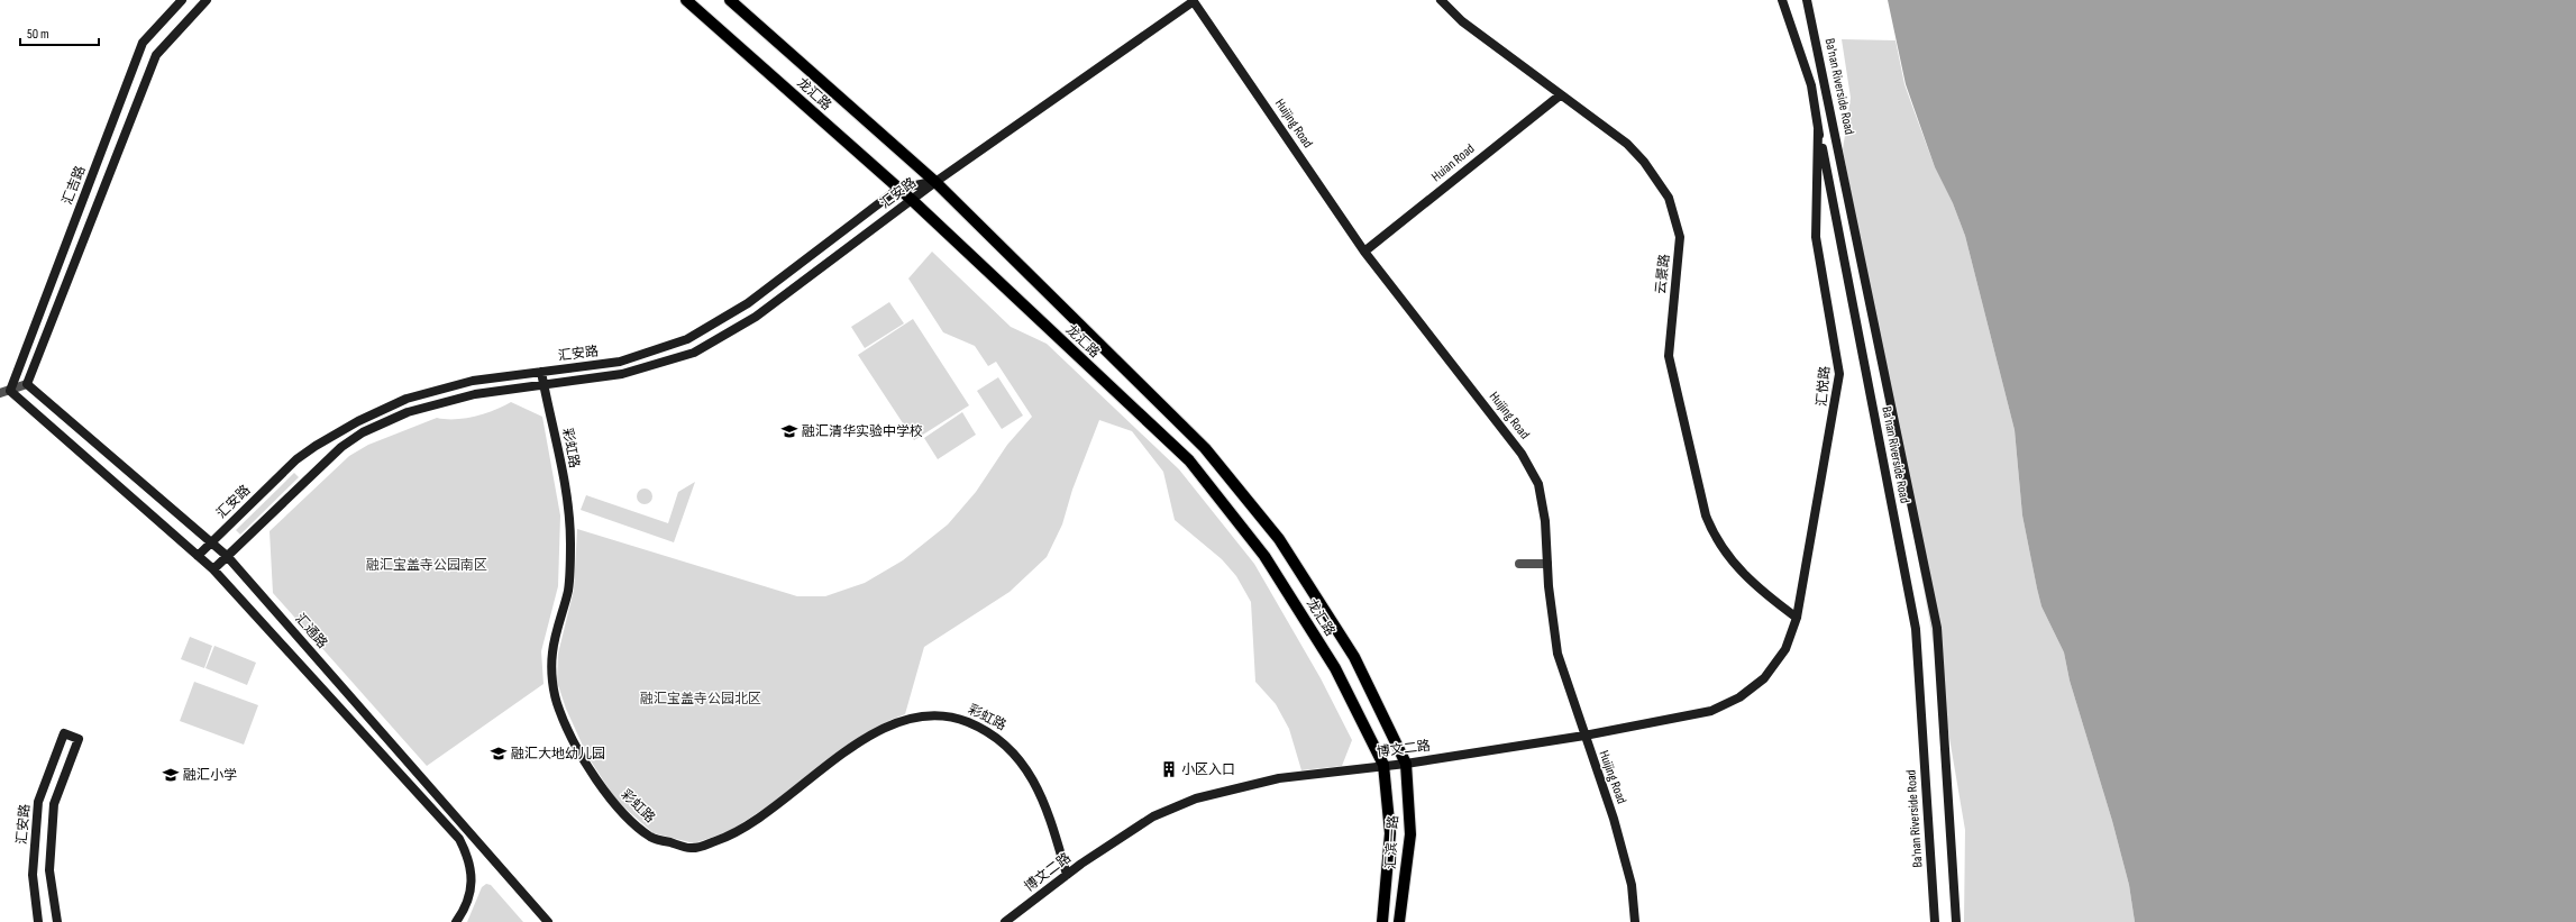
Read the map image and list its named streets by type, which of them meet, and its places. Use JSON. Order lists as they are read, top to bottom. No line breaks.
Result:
{"streets":{"main road":["龙汇路","汇滨一路"],"street":["Ba'nan Riverside Road","Huijing Road","Huian Road","汇吉路","汇安路","云景路","汇悦路","彩虹路","汇通路","博文二路"]},"crossings":[["Ba'nan Riverside Road","汇悦路"],["龙汇路","汇安路"],["龙汇路","博文二路"],["龙汇路","汇滨一路"],["Huijing Road","Huian Road"],["Huijing Road","博文二路"],["Huian Road","云景路"],["汇安路","彩虹路"],["汇安路","汇通路"],["云景路","汇悦路"],["云景路","博文二路"],["汇悦路","博文二路"],["彩虹路","博文二路"],["博文二路","汇滨一路"]],"parks":["融汇宝盖寺公园南区","融汇宝盖寺公园北区"],"places":{"school or university":["融汇清华实验中学校","融汇大地幼儿园","融汇小学"],"building":["小区入口"]},"scale_bar":"50 m"}
